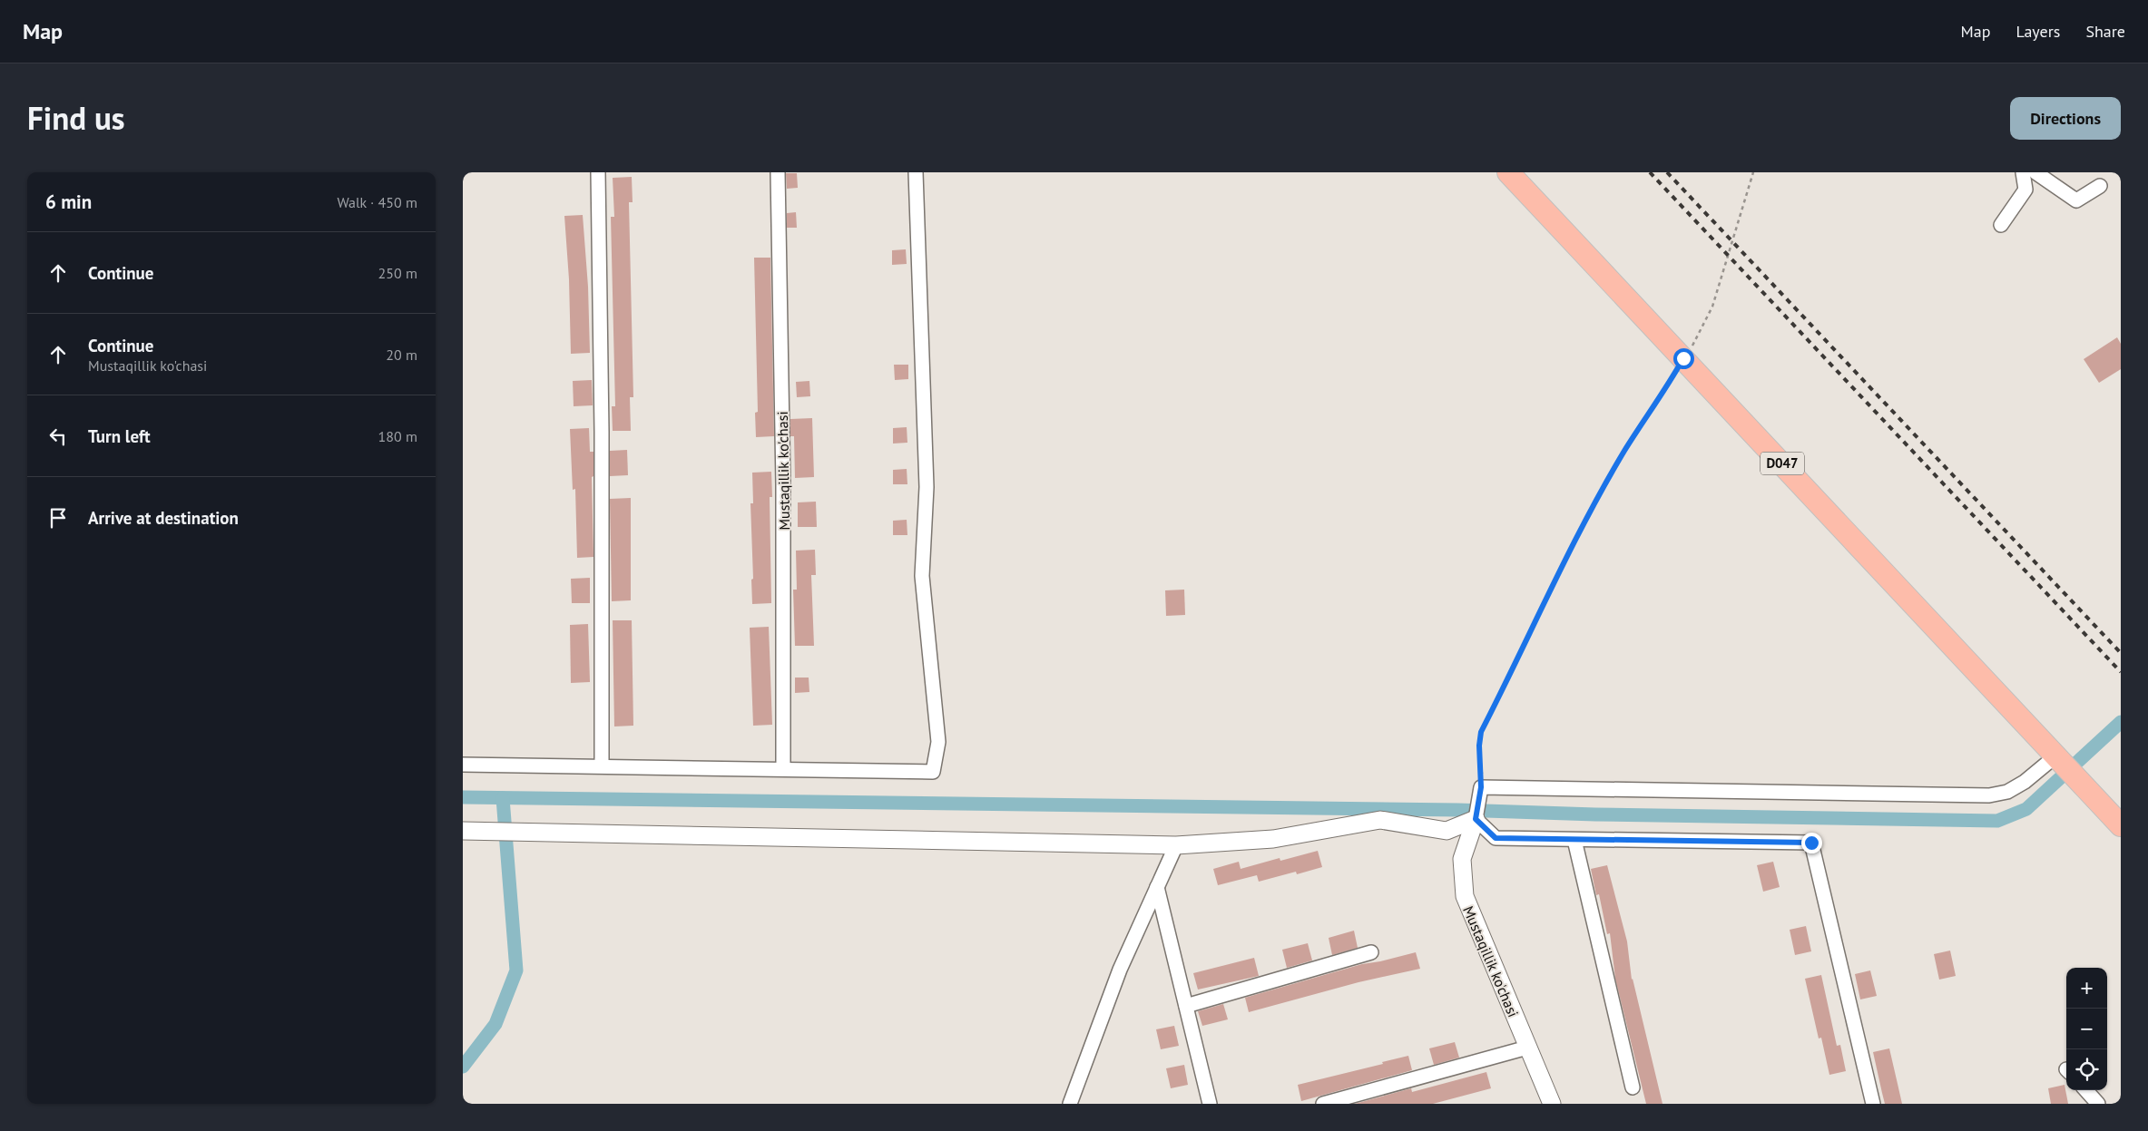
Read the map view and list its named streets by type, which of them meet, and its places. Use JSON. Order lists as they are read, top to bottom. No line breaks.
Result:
{"streets":{"main road":["D047"],"street":["Mustaqillik ko'chasi"]},"page":{"header":"Map","nav":["Map","Layers","Share"],"title":"Find us","buttons":"Directions","heading":["6 min","Walk · 450 m"],"list":[["Continue","250 m"],["Continue","Mustaqillik ko'chasi","20 m"],["Turn left","180 m"],"Arrive at destination"],"map_buttons":["+","−"]}}
